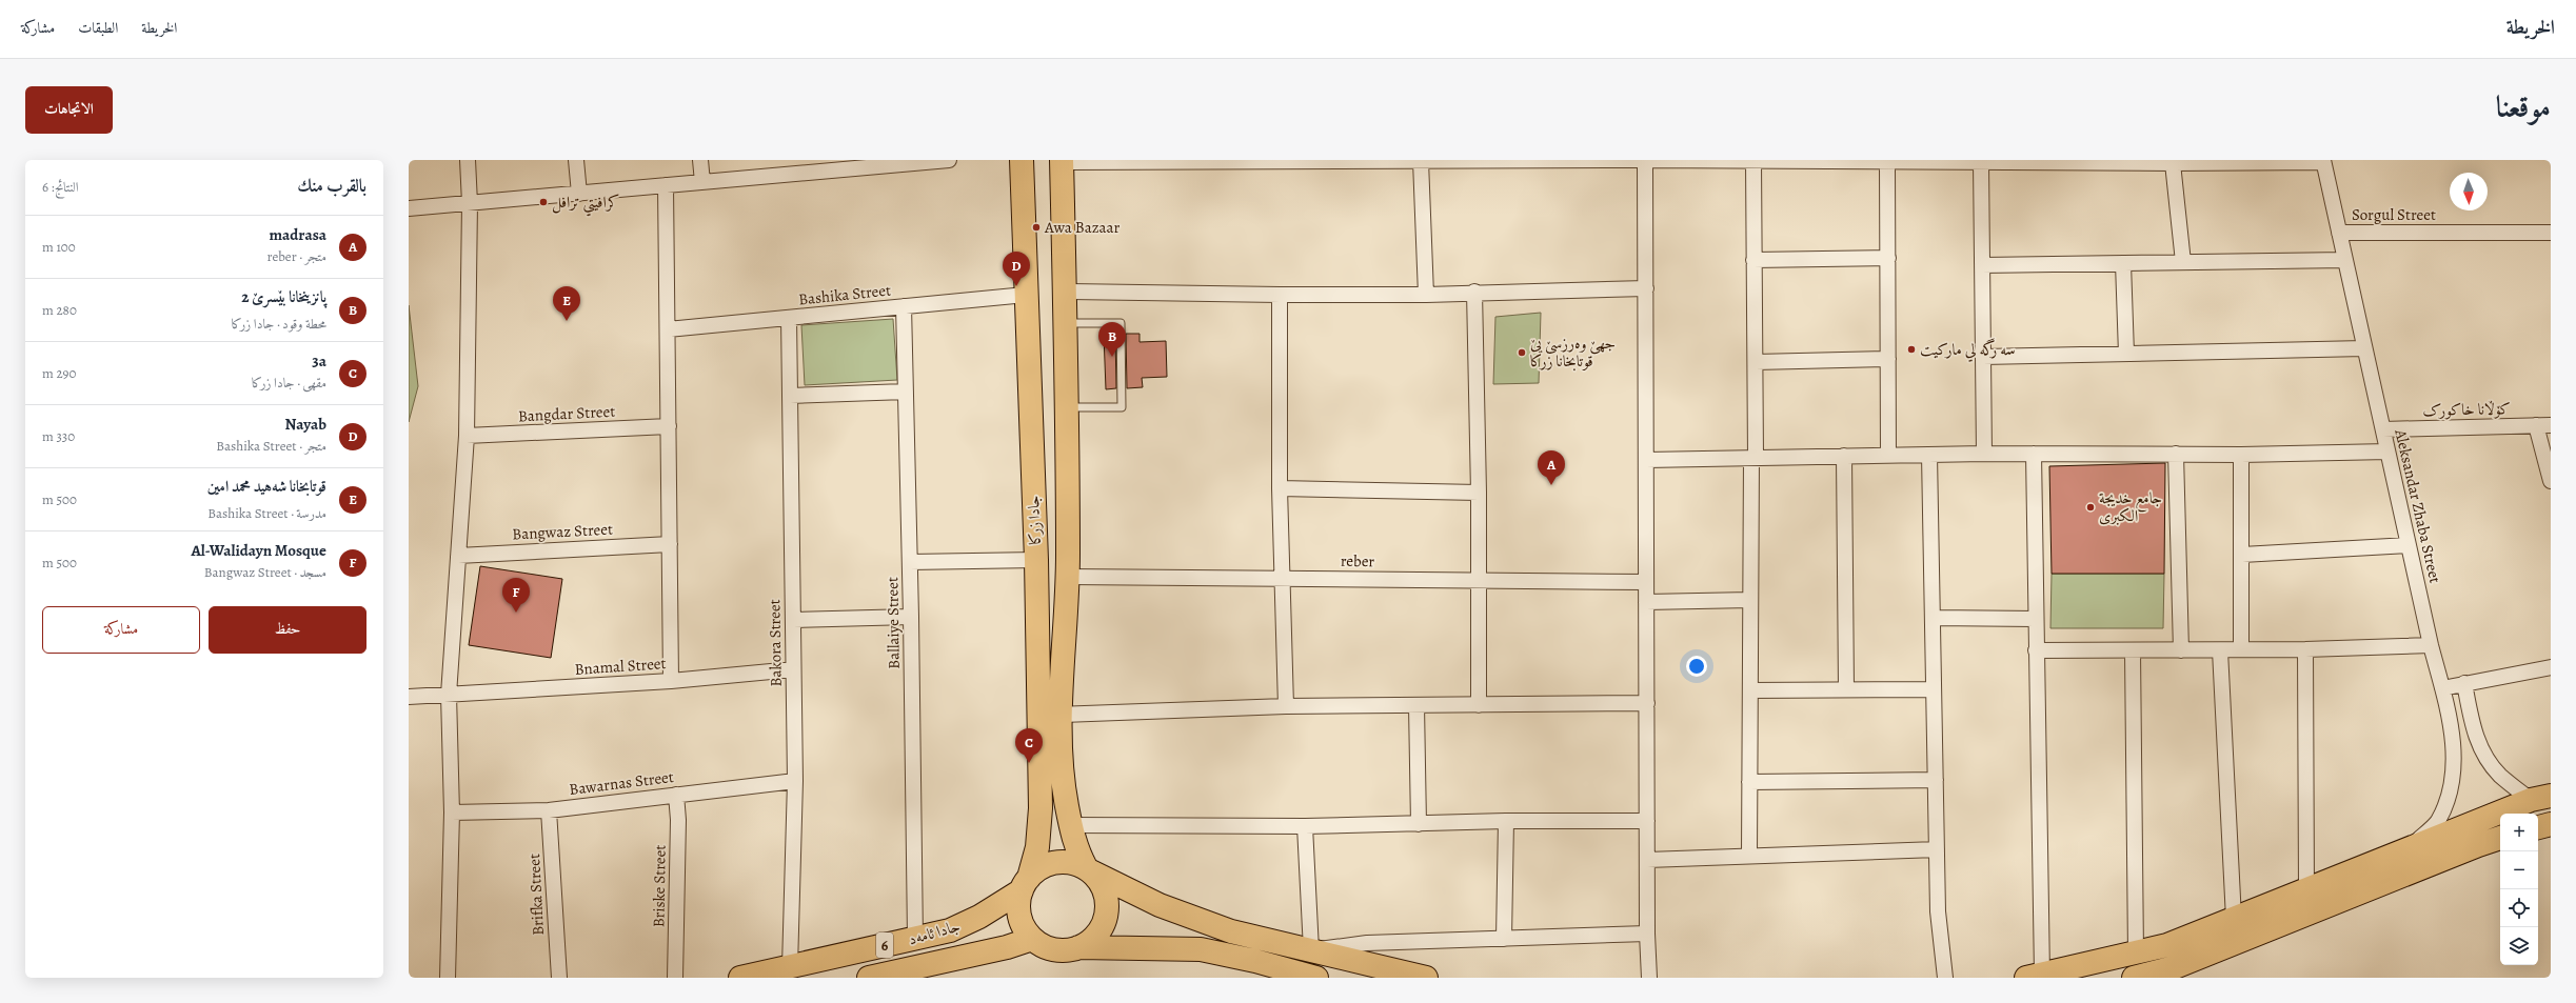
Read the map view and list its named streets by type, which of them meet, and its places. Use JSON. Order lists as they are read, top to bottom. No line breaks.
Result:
{"streets":{"main road":["جادا زرکا","جادا ئامەد","6"],"street":["Sorgul Street","Bashika Street","کۆڵانا خاکورک","Bangdar Street","Aleksandar Zhaba Street","Bangwaz Street","reber","Ballaiye Street","Bakora Street","Bnamal Street","Bawarnas Street","Briske Street","Brifka Street"]},"crossings":[["Sorgul Street","Aleksandar Zhaba Street"],["Bashika Street","جادا زرکا"],["Bashika Street","Ballaiye Street"],["Bashika Street","Bakora Street"],["کۆڵانا خاکورک","Aleksandar Zhaba Street"],["جادا زرکا","reber"],["جادا زرکا","جادا ئامەد"],["Ballaiye Street","جادا ئامەد"],["Bakora Street","Bnamal Street"],["Bakora Street","Bawarnas Street"],["Bakora Street","جادا ئامەد"],["Bawarnas Street","Briske Street"],["Bawarnas Street","Brifka Street"]],"places":["كرافيتي ترافل","Awa Bazaar","سه رگه لي ماركيت","جھێ وەرزسێ یێ قوتابخانا زرکا","جامع خدیجة الکبری"],"north":"bottom","page":{"header":"الخريطة","nav":["الخريطة","الطبقات","مشاركة"],"title":"موقعنا","buttons":["الاتجاهات",["حفظ","مشاركة"]],"heading":["بالقرب منك","النتائج: 6"],"list":[{"mark":"A","name":"madrasa","note":"متجر · reber","value":"100 m"},{"mark":"B","name":"پانزینخانا بێسرێ 2","note":"محطة وقود · جادا زرکا","value":"280 m"},{"mark":"C","name":"3a","note":"مقهى · جادا زرکا","value":"290 m"},{"mark":"D","name":"Nayab","note":"متجر · Bashika Street","value":"330 m"},{"mark":"E","name":"قوتابخانا شەهید محمد امین","note":"مدرسة · Bashika Street","value":"500 m"},{"mark":"F","name":"Al-Walidayn Mosque","note":"مسجد · Bangwaz Street","value":"500 m"}],"pins":["D","E","B","A","F","C"],"map_buttons":["+","−"]}}
